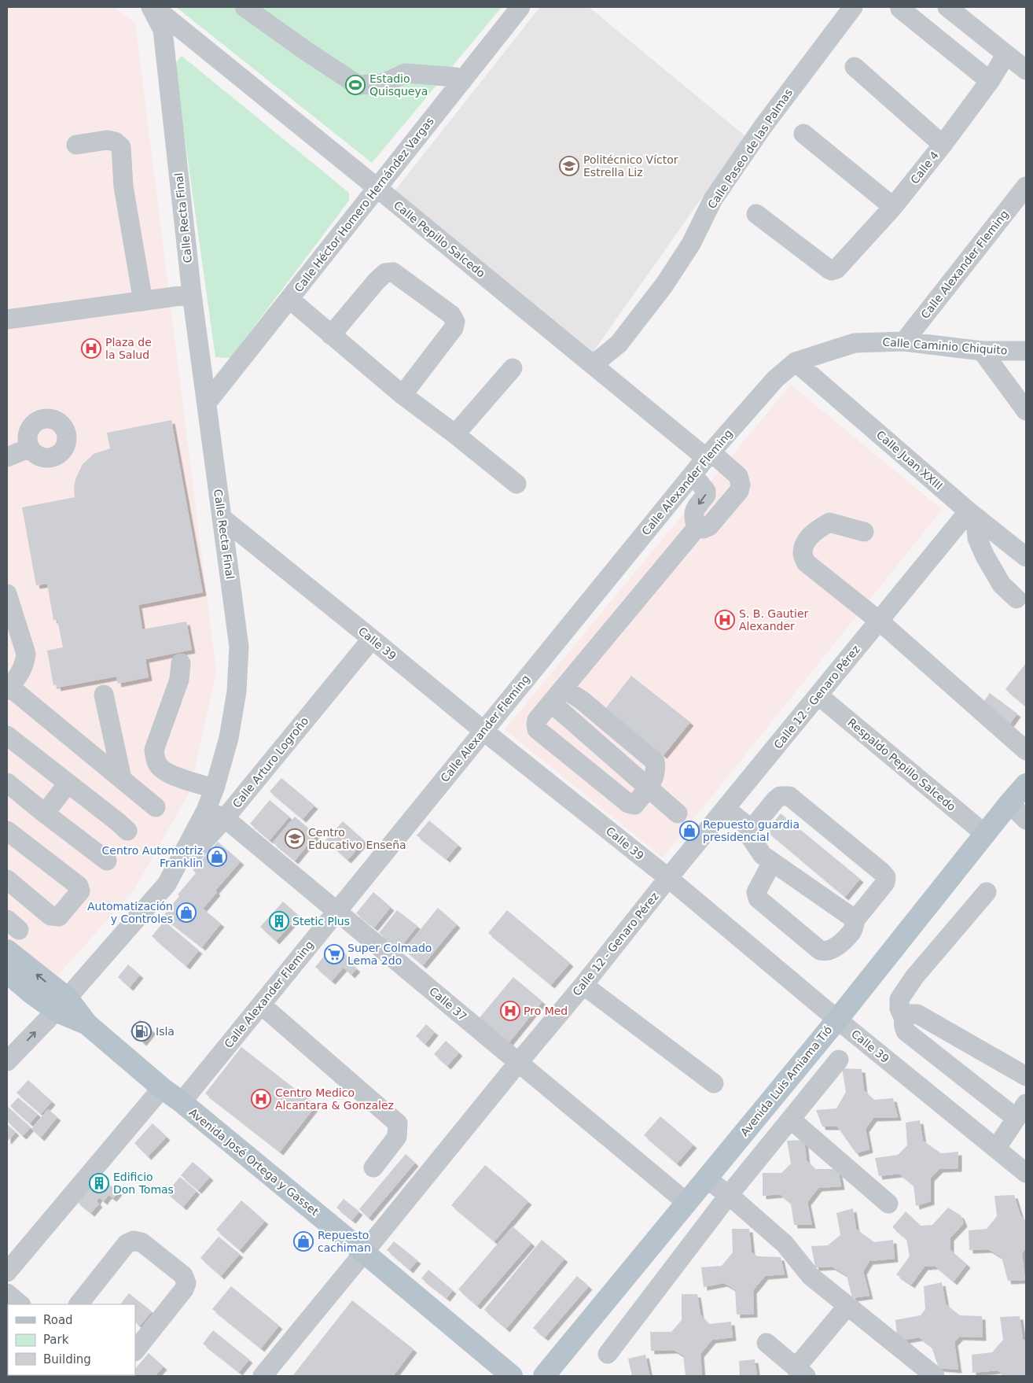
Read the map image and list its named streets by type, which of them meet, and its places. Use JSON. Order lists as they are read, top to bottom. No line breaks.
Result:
{"streets":{"main road":["Avenida Luis Amiama Tió","Avenida José Ortega y Gasset"],"street":["Calle Paseo de las Palmas","Calle 4","Calle Héctor Homero Hernández Vargas","Calle Recta Final","Calle Pepillo Salcedo","Calle Alexander Fleming","Calle Caminio Chiquito","Calle Juan XXIII","Calle 39","Calle 12 - Genaro Pérez","Calle Arturo Logroño","Respaldo Pepillo Salcedo","Calle 37"]},"crossings":[["Calle Paseo de las Palmas","Calle Pepillo Salcedo"],["Calle Héctor Homero Hernández Vargas","Calle Recta Final"],["Calle Héctor Homero Hernández Vargas","Calle Pepillo Salcedo"],["Calle Recta Final","Calle Pepillo Salcedo"],["Calle Recta Final","Calle 39"],["Calle Recta Final","Calle Arturo Logroño"],["Calle Recta Final","Calle 37"],["Calle Recta Final","Avenida José Ortega y Gasset"],["Calle Pepillo Salcedo","Calle Alexander Fleming"],["Calle Alexander Fleming","Calle Caminio Chiquito"],["Calle Alexander Fleming","Calle Juan XXIII"],["Calle Alexander Fleming","Calle 39"],["Calle Alexander Fleming","Calle 37"],["Calle Alexander Fleming","Avenida José Ortega y Gasset"],["Calle Caminio Chiquito","Calle Juan XXIII"],["Calle Juan XXIII","Calle 12 - Genaro Pérez"],["Calle 39","Calle 12 - Genaro Pérez"],["Calle 39","Calle Arturo Logroño"],["Calle 39","Avenida Luis Amiama Tió"],["Calle 12 - Genaro Pérez","Respaldo Pepillo Salcedo"],["Calle 12 - Genaro Pérez","Calle 37"],["Calle 12 - Genaro Pérez","Avenida José Ortega y Gasset"],["Calle Arturo Logroño","Calle 37"],["Respaldo Pepillo Salcedo","Avenida Luis Amiama Tió"],["Calle 37","Avenida Luis Amiama Tió"]],"places":{"sports":["Estadio Quisqueya"],"school or university":["Politécnico Víctor Estrella Liz","Centro Educativo Enseña"],"hospital":["Plaza de la Salud","S. B. Gautier Alexander","Pro Med","Centro Medico Alcantara & Gonzalez"],"shop":["Repuesto guardia presidencial","Centro Automotriz Franklin","Automatización y Controles","Repuesto cachiman"],"building":["Stetic Plus","Edificio Don Tomas"],"supermarket":["Super Colmado Lema 2do"],"fuel station":["Isla"]},"legend":["Road","Park","Building"]}
